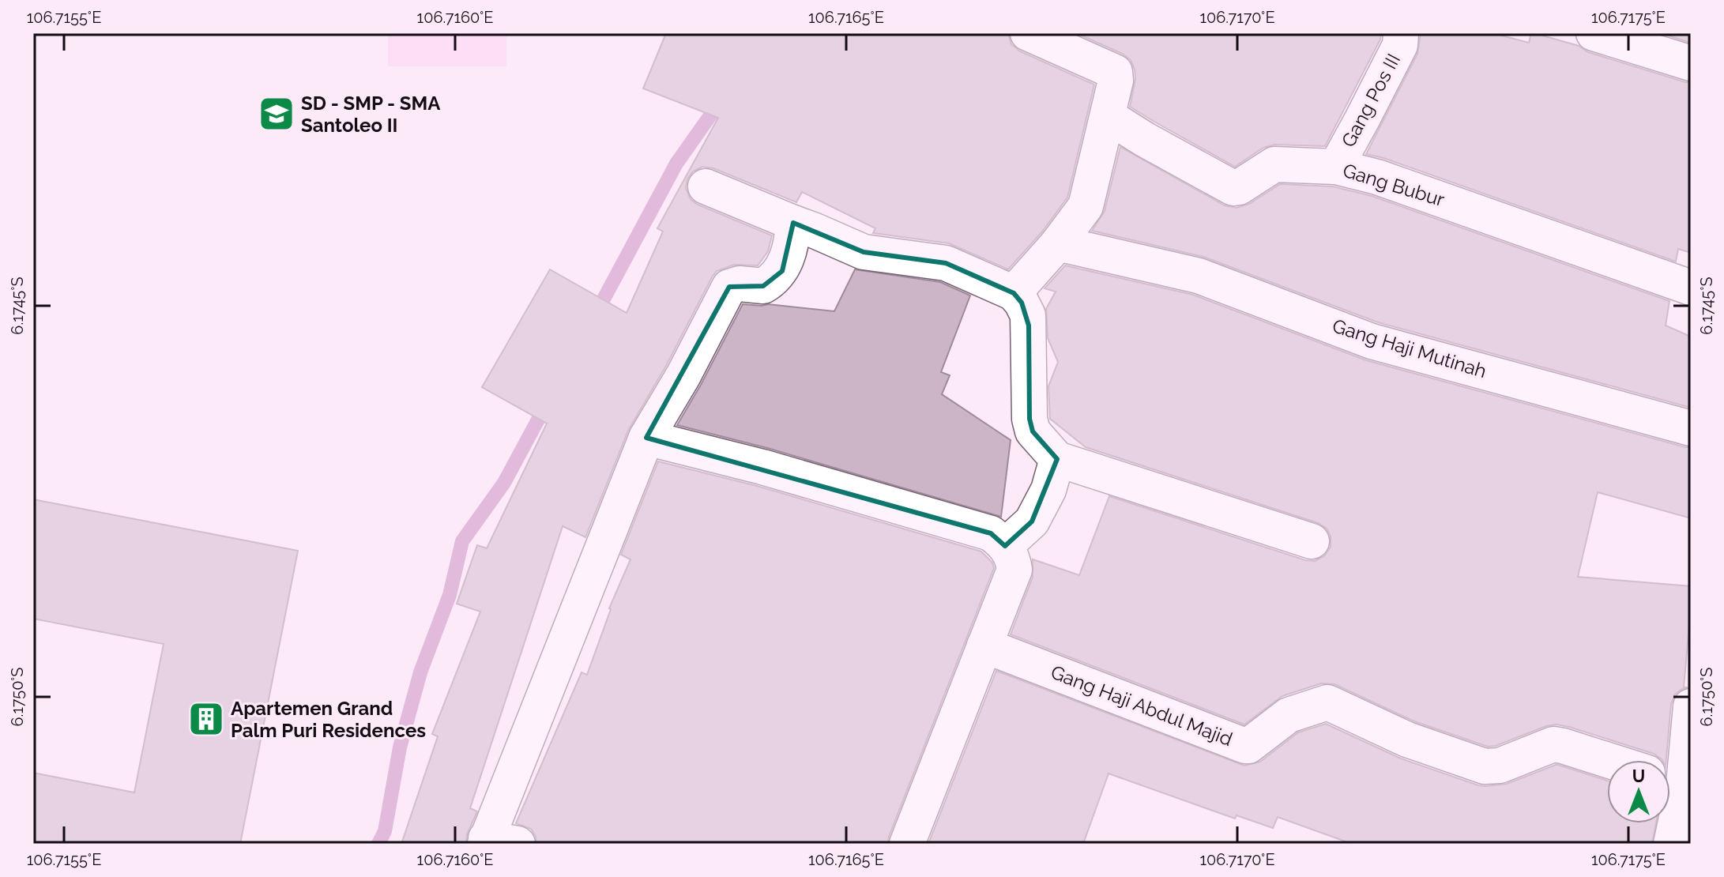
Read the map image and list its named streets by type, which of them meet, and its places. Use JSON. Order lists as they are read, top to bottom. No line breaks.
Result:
{"streets":{"street":["Gang Pos III","Gang Bubur","Gang Haji Mutinah","Gang Haji Abdul Majid"]},"crossings":[["Gang Pos III","Gang Bubur"]],"places":{"school or university":["SD - SMP - SMA Santoleo II"],"building":["Apartemen Grand Palm Puri Residences"]},"north":"top","coordinates":["106.7155°E","106.7160°E","106.7165°E","106.7170°E","106.7175°E","6.1745°S","6.1750°S"]}
